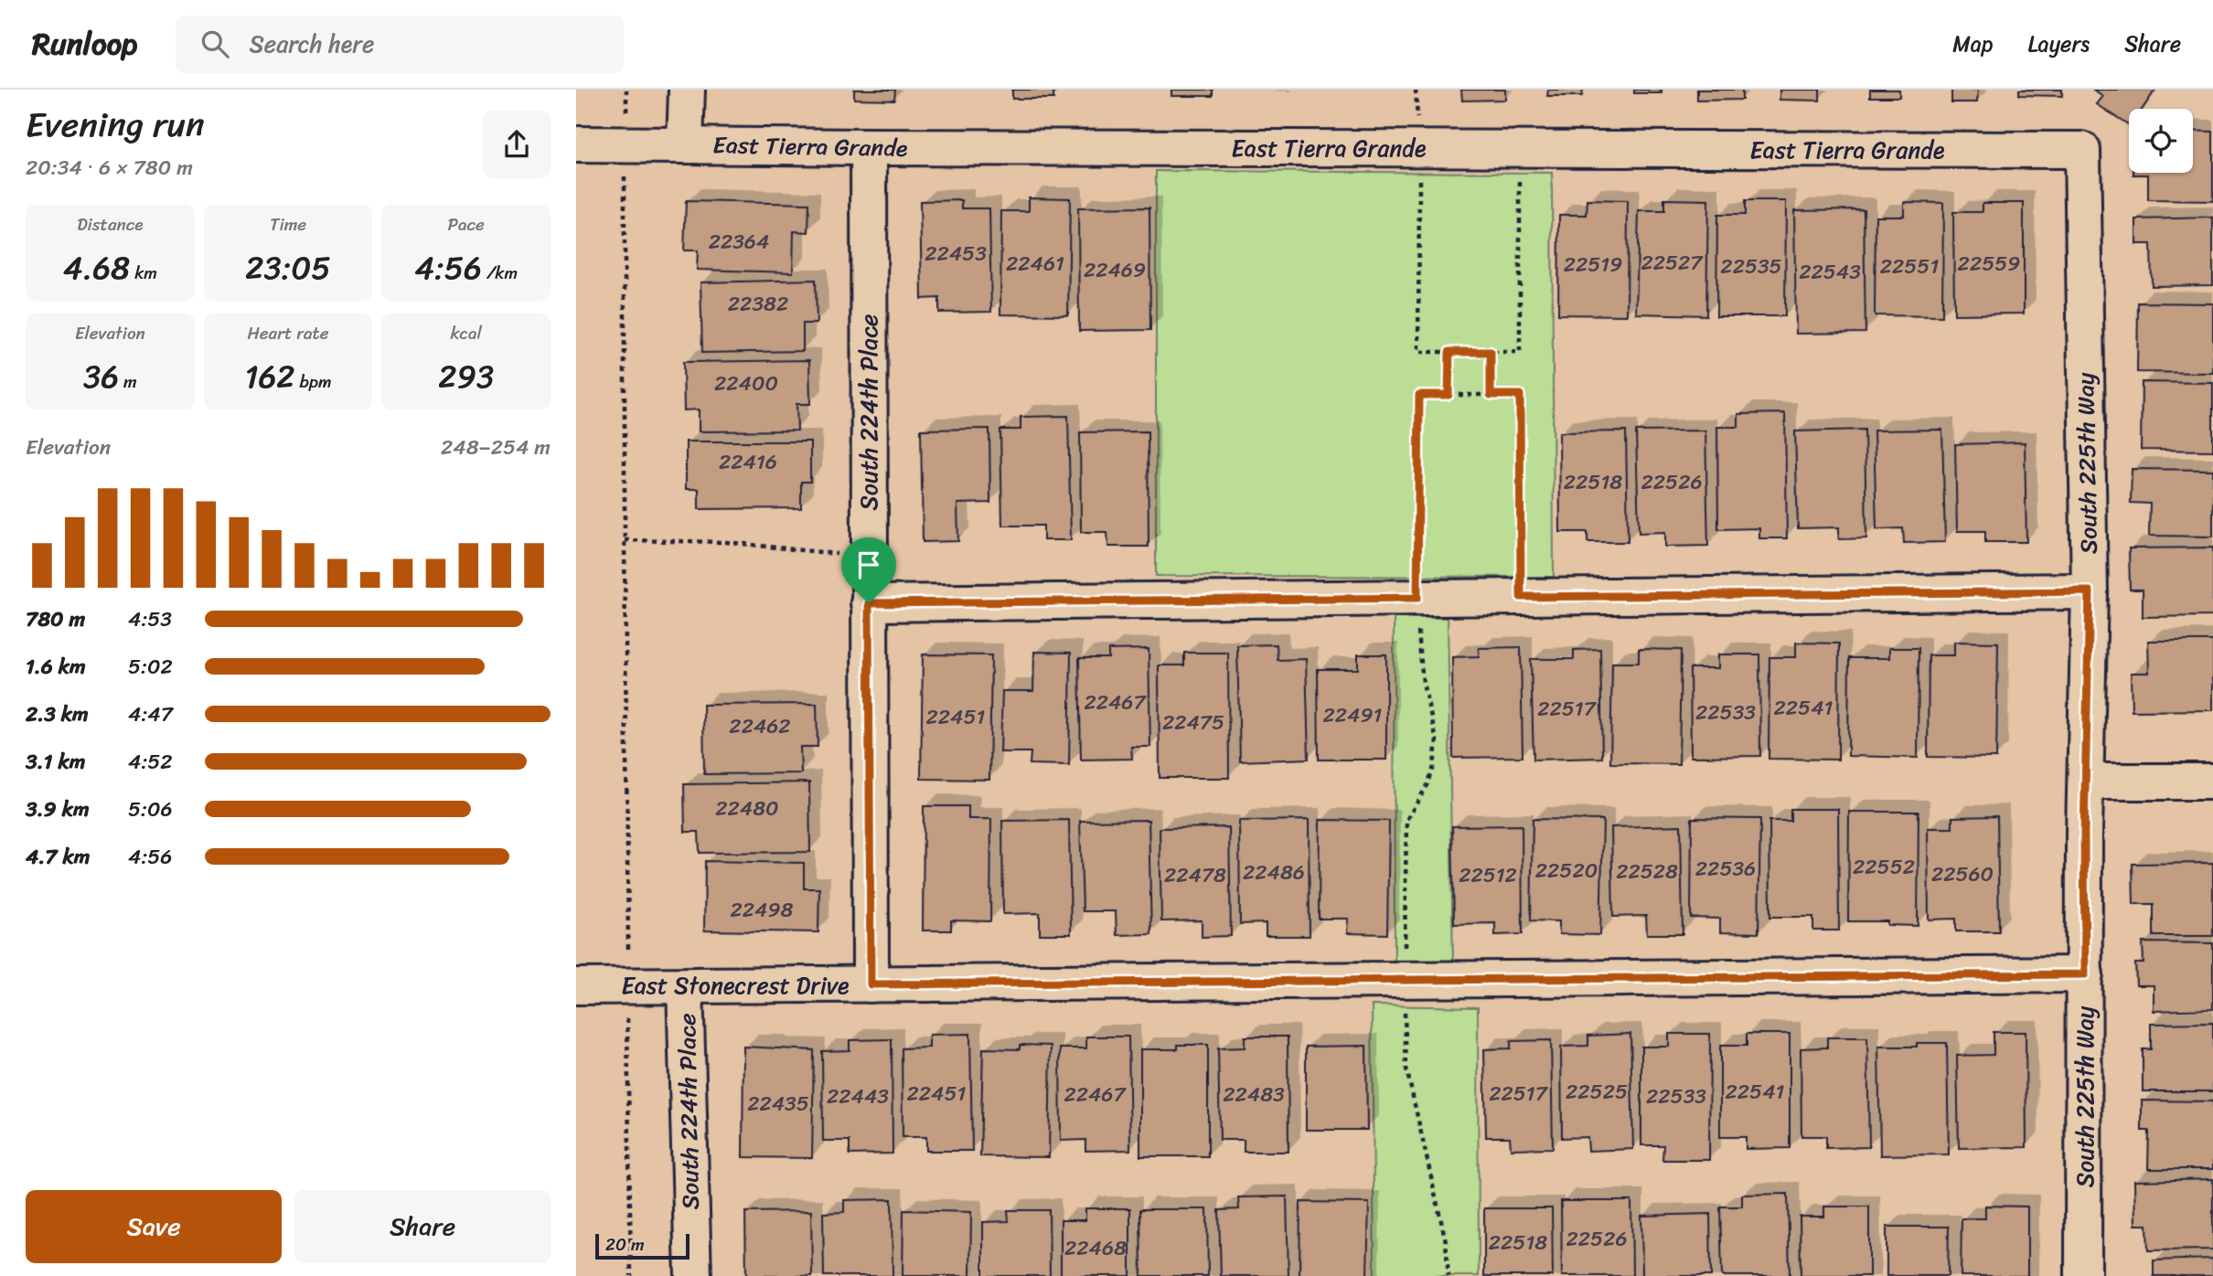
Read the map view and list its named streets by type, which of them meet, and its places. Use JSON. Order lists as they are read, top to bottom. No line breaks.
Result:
{"streets":{"street":["East Tierra Grande","South 224th Place","South 225th Way","East Stonecrest Drive"]},"crossings":[["East Tierra Grande","South 224th Place"],["East Tierra Grande","South 225th Way"],["South 224th Place","East Stonecrest Drive"],["South 225th Way","East Stonecrest Drive"]],"house_numbers":["22364","22453","22527","22461","22559","22519","22535","22551","22469","22543","22382","22400","22416","22518","22526","22467","22541","22517","22533","22491","22451","22475","22462","22480","22552","22536","22520","22528","22486","22560","22478","22512","22498","22525","22541","22451","22517","22467","22483","22443","22533","22435","22526","22518","22468"],"scale_bar":"20 m","page":{"header":"Runloop","search":"Search here","nav":["Map","Layers","Share"],"heading":["Evening run","20:34 · 6 × 780 m"],"stats":[["Distance","4.68 km"],["Time","23:05"],["Pace","4:56 /km"],["Elevation","36 m"],["Heart rate","162 bpm"],["kcal","293"]],"chart":["Elevation","248–254 m"],"list":[{"name":"780 m","note":"4:53"},{"name":"1.6 km","note":"5:02"},{"name":"2.3 km","note":"4:47"},{"name":"3.1 km","note":"4:52"},{"name":"3.9 km","note":"5:06"},{"name":"4.7 km","note":"4:56"}],"buttons":["Save","Share"],"scale":"20 m"}}
